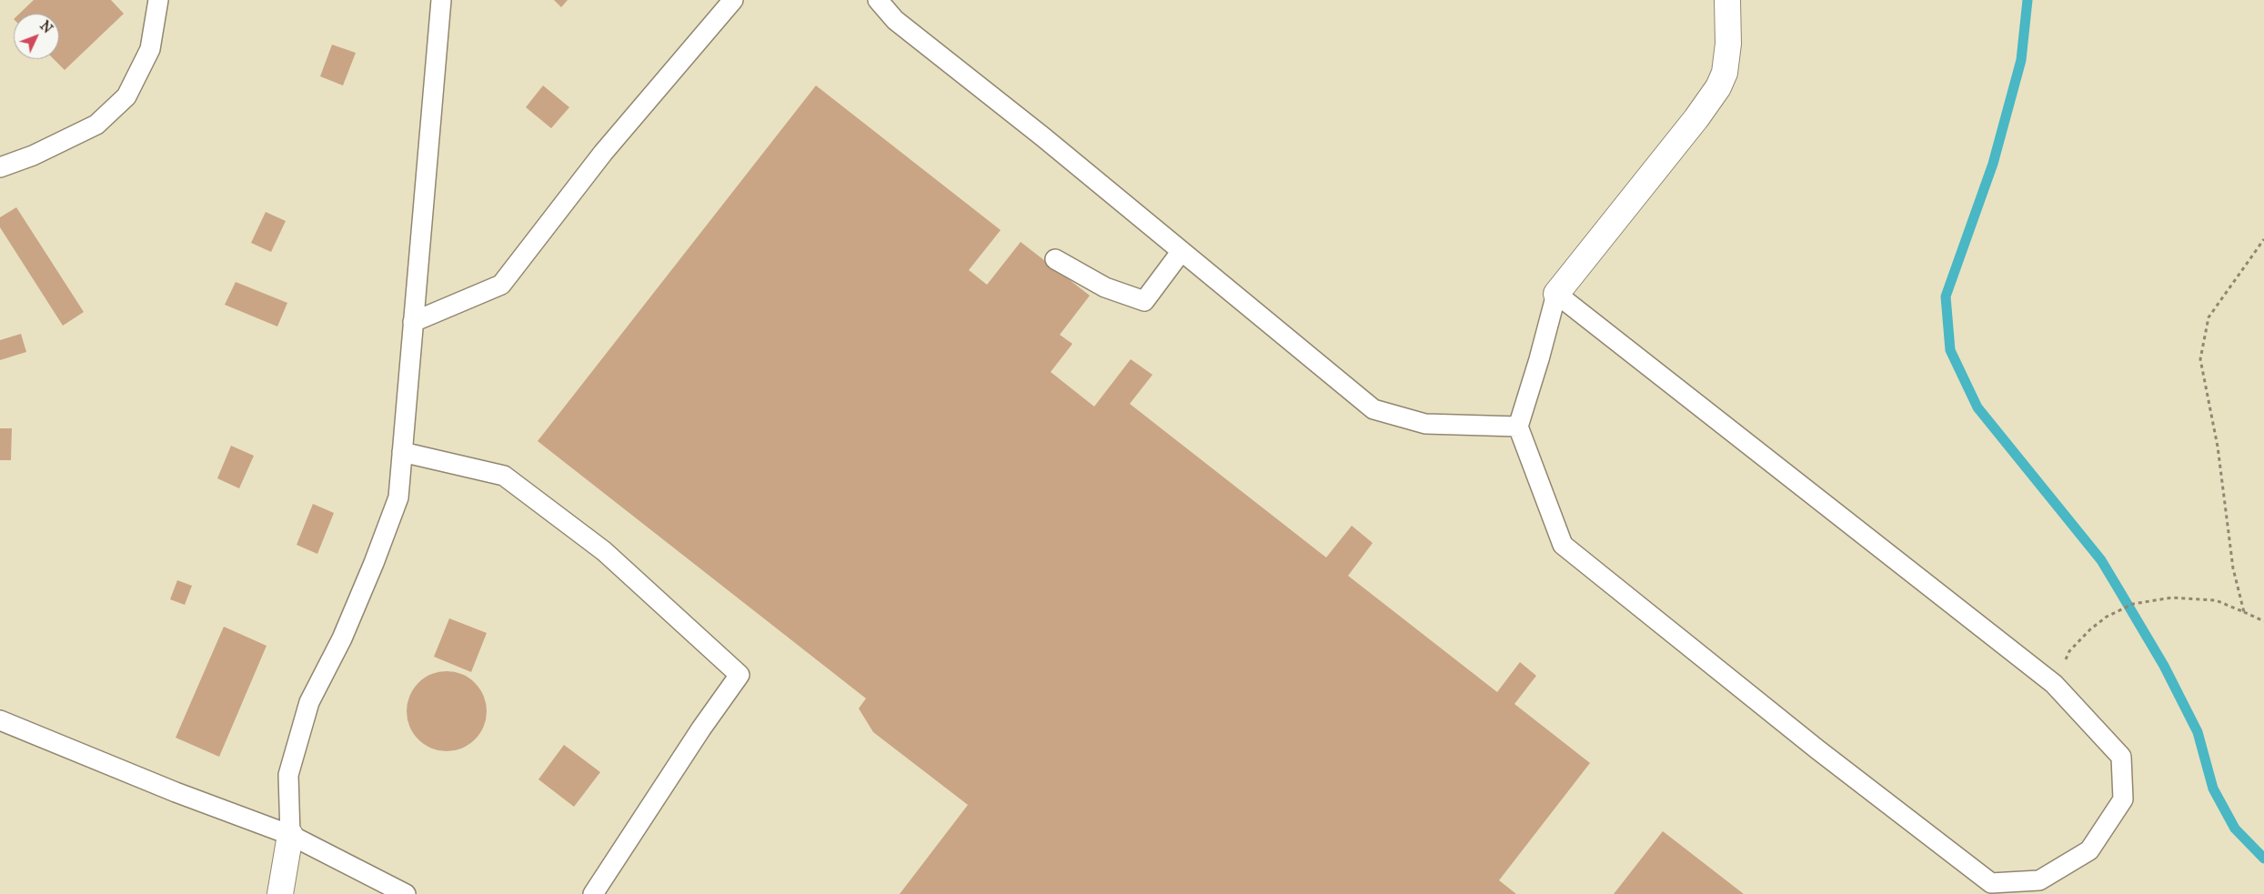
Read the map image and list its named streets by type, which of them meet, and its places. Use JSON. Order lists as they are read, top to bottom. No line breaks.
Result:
{"north":"top right"}
